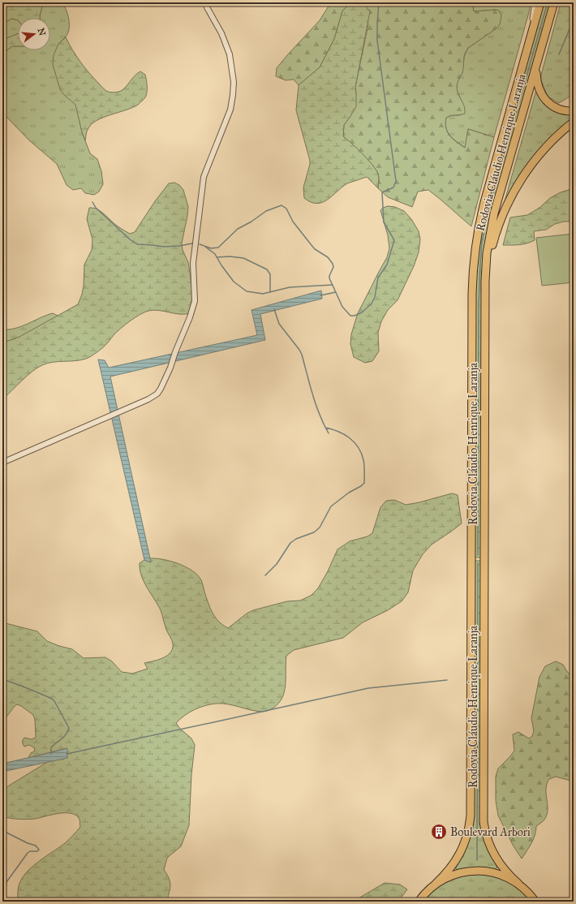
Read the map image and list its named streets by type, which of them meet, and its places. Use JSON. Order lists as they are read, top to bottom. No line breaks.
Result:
{"streets":{"main road":["Rodovia Cláudio Henrique Laranja"]},"places":{"building":["Boulevard Arbori"]},"north":"right"}
